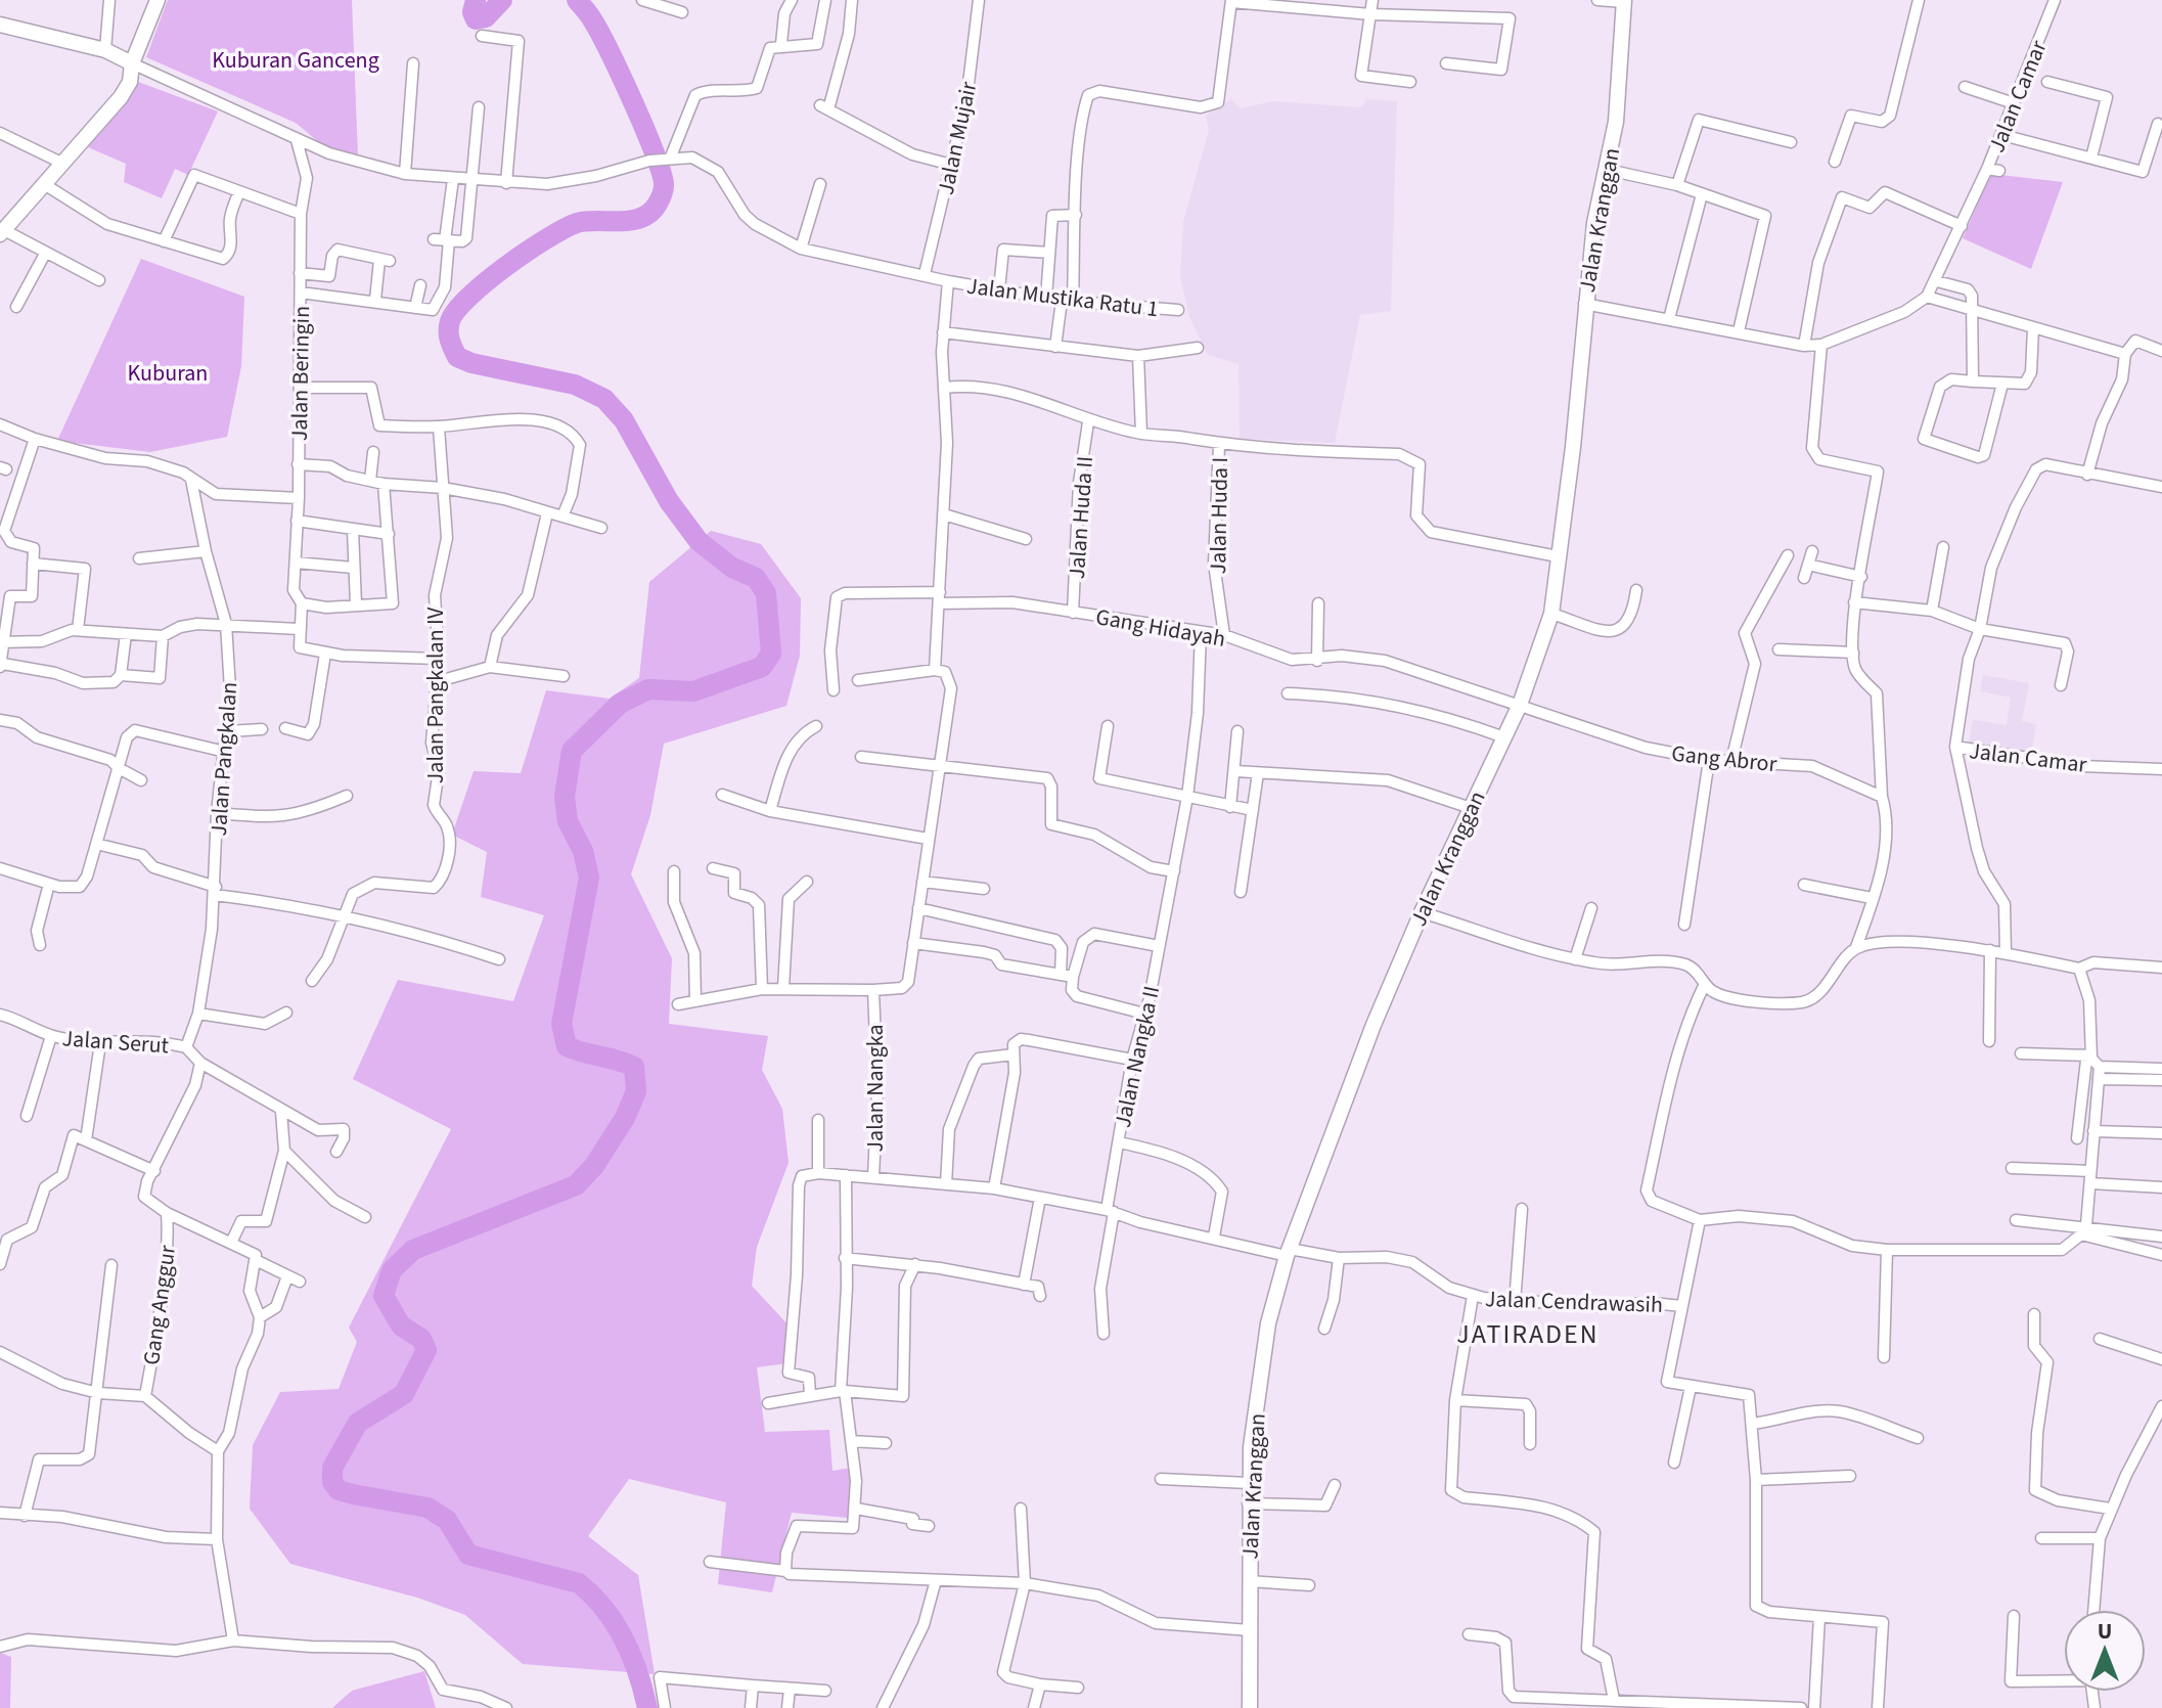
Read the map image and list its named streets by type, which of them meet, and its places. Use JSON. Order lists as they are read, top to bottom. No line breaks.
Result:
{"streets":{"main road":["Jalan Kranggan"],"street":["Jalan Camar","Jalan Mujair","Jalan Mustika Ratu 1","Jalan Beringin","Jalan Huda I","Jalan Huda II","Gang Hidayah","Jalan Pangkalan IV","Gang Abror","Jalan Pangkalan","Jalan Serut","Jalan Nangka II","Jalan Nangka","Jalan Cendrawasih","Gang Anggur"]},"crossings":[["Jalan Camar","Jalan Kranggan"],["Jalan Mujair","Jalan Mustika Ratu 1"],["Jalan Kranggan","Gang Hidayah"],["Jalan Kranggan","Gang Abror"],["Jalan Kranggan","Jalan Nangka"],["Jalan Kranggan","Jalan Cendrawasih"],["Jalan Huda I","Gang Hidayah"],["Jalan Huda II","Gang Hidayah"],["Gang Hidayah","Gang Abror"],["Gang Hidayah","Jalan Nangka II"],["Jalan Pangkalan","Jalan Serut"],["Jalan Nangka II","Jalan Nangka"],["Jalan Nangka","Jalan Cendrawasih"]],"districts":["JATIRADEN"],"parks":["Kuburan Ganceng","Kuburan"],"north":"top"}
